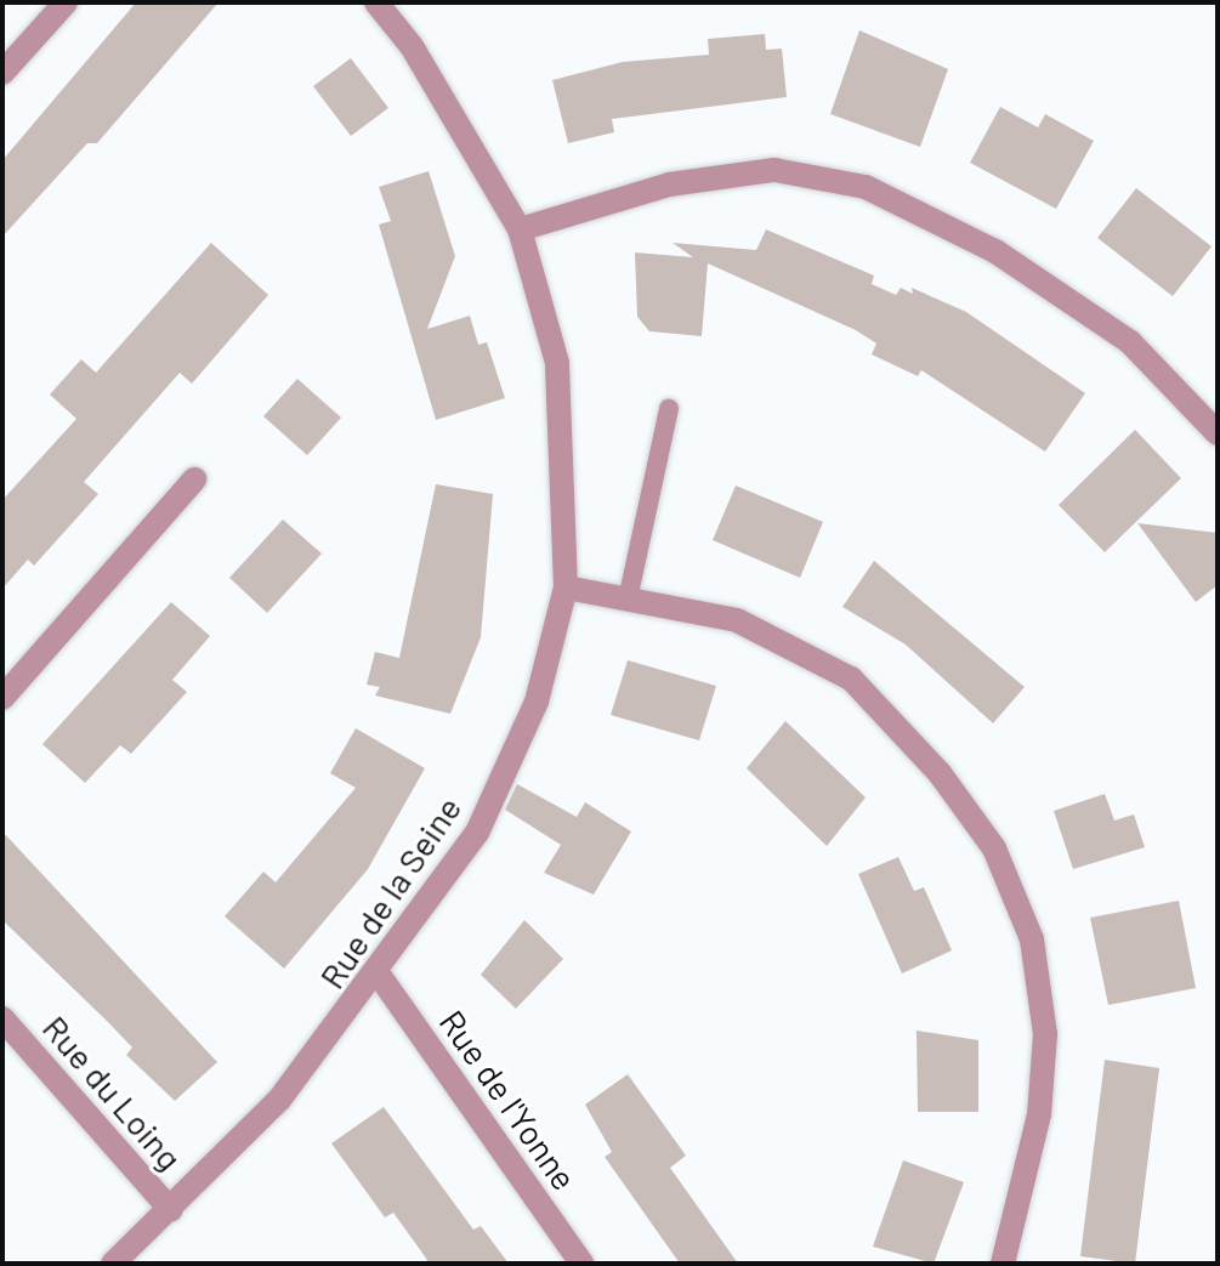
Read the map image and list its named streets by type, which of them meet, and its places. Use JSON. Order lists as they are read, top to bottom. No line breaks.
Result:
{"streets":{"street":["Rue de la Seine","Rue du Loing","Rue de l'Yonne"]},"crossings":[["Rue de la Seine","Rue du Loing"],["Rue de la Seine","Rue de l'Yonne"]]}
